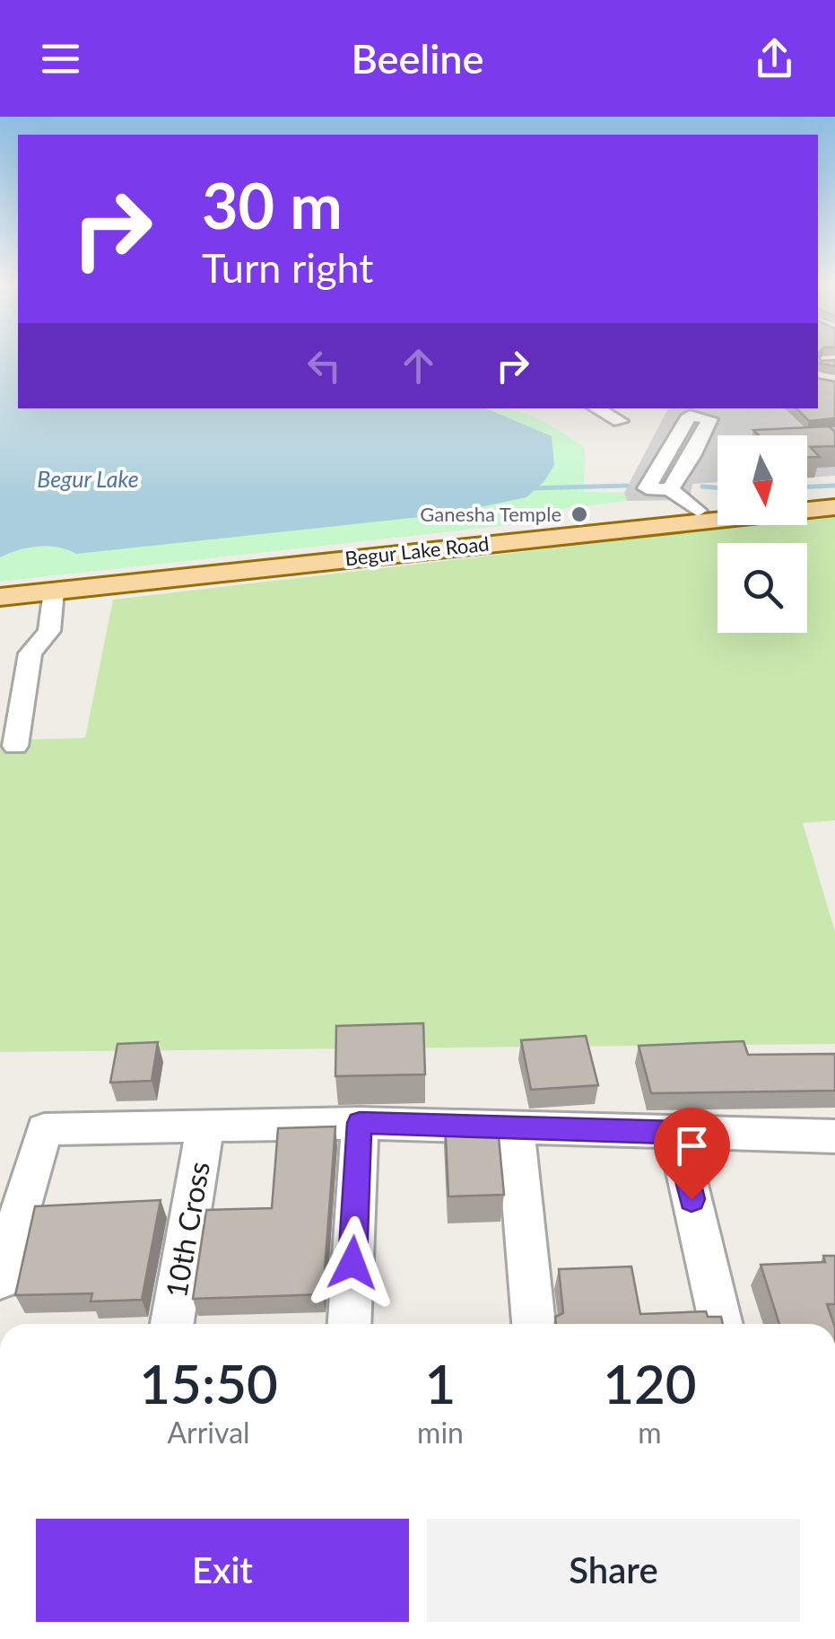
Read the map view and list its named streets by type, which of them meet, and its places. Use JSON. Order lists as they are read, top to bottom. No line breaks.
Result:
{"streets":{"main road":["Begur Lake Road"],"street":["10th Cross"]},"water":["Begur Lake"],"places":["Ganesha Temple"],"north":"bottom","page":{"header":"Beeline","turn":["30 m","Turn right"],"eta":["15:50","Arrival","1","min","120","m"],"buttons":["Exit","Share"]}}
